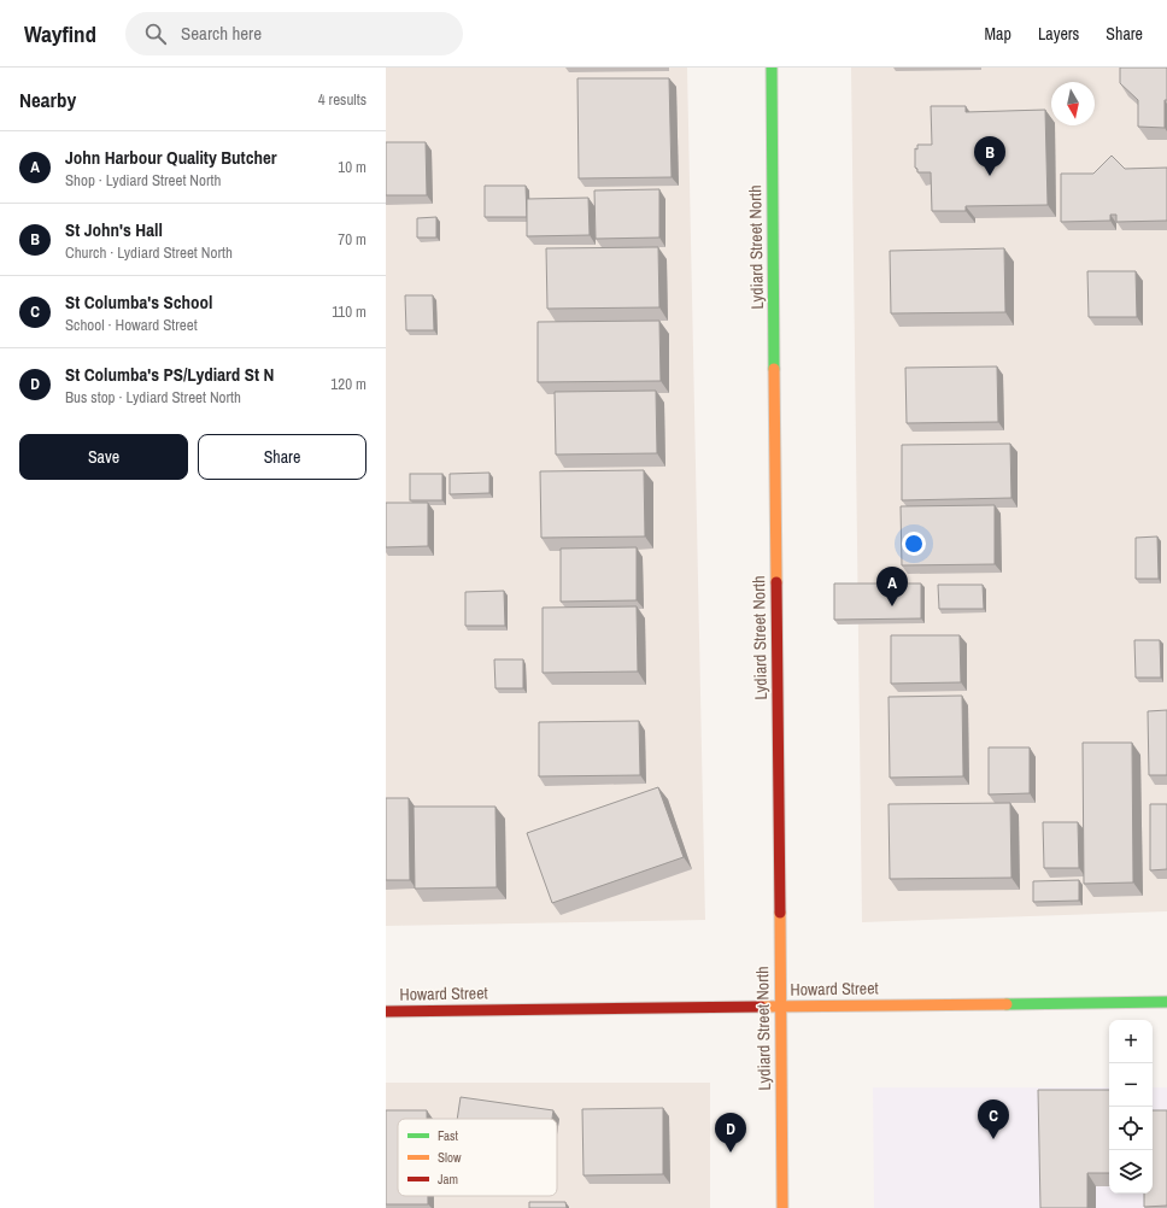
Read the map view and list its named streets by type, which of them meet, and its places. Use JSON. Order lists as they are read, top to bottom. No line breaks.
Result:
{"streets":{"street":["Lydiard Street North","Howard Street"]},"crossings":[["Lydiard Street North","Howard Street"]],"legend":["Fast","Slow","Jam"],"north":"bottom","page":{"header":"Wayfind","search":"Search here","nav":["Map","Layers","Share"],"heading":["Nearby","4 results"],"list":[{"mark":"A","name":"John Harbour Quality Butcher","note":"Shop · Lydiard Street North","value":"10 m"},{"mark":"B","name":"St John's Hall","note":"Church · Lydiard Street North","value":"70 m"},{"mark":"C","name":"St Columba's School","note":"School · Howard Street","value":"110 m"},{"mark":"D","name":"St Columba's PS/Lydiard St N","note":"Bus stop · Lydiard Street North","value":"120 m"}],"pins":["B","A","C","D"],"buttons":["Save","Share"],"map_buttons":["+","−"]}}
